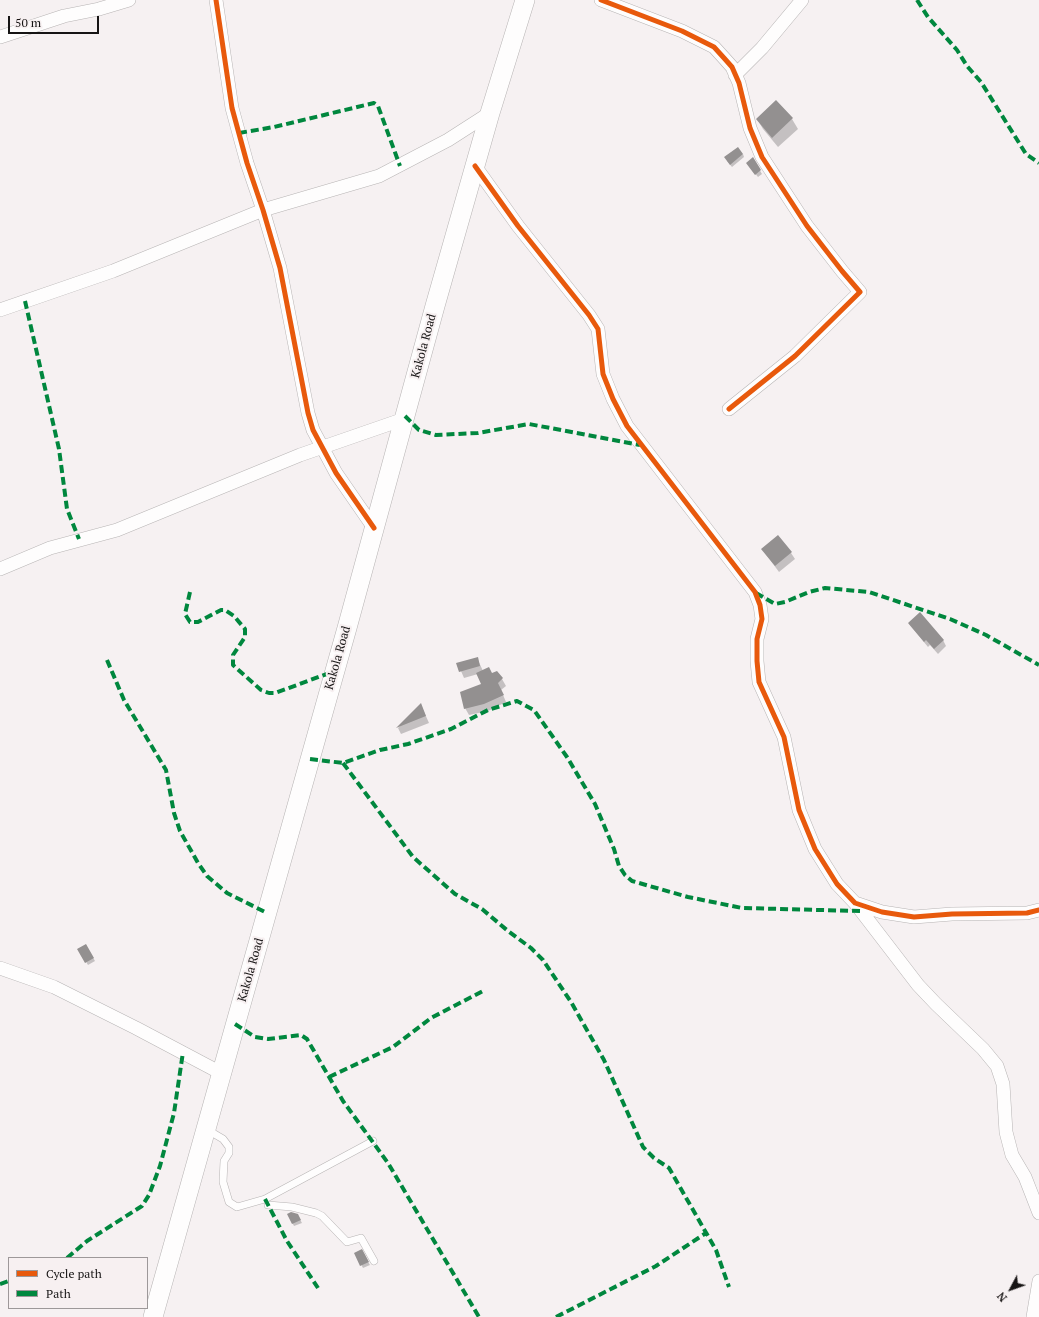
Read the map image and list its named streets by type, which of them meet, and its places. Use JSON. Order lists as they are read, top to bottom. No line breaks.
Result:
{"streets":{"main road":["Kakola Road"]},"legend":["Cycle path","Path"],"scale_bar":"50 m","north":"bottom left"}
